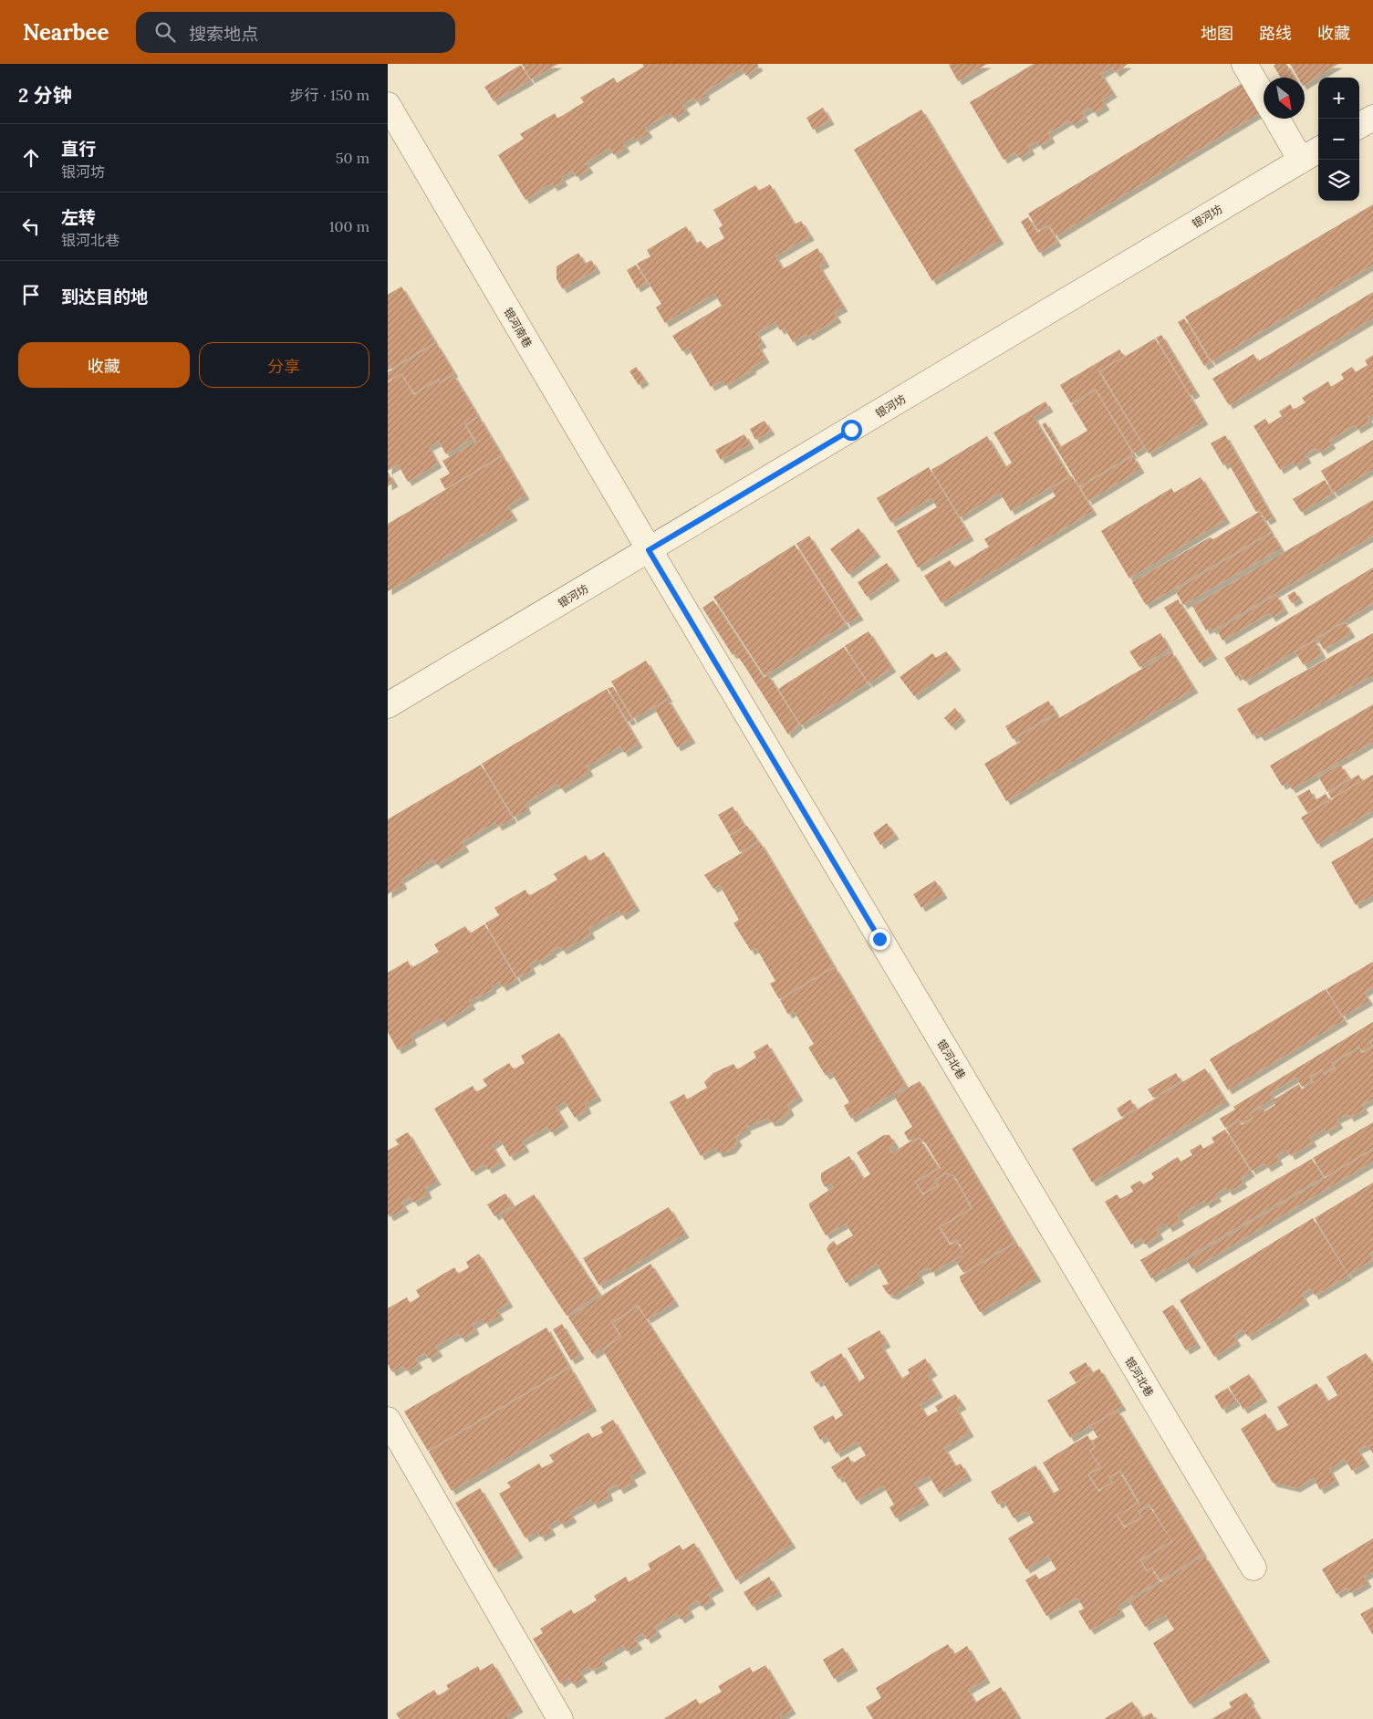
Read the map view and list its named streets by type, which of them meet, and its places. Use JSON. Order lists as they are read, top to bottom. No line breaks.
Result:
{"streets":{"street":["银河坊","银河南巷","银河北巷"]},"crossings":[["银河坊","银河南巷"],["银河坊","银河北巷"],["银河南巷","银河北巷"]],"north":"bottom right","page":{"header":"Nearbee","search":"搜索地点","nav":["地图","路线","收藏"],"heading":["2 分钟","步行 · 150 m"],"map_buttons":["+","−"],"list":[["直行","银河坊","50 m"],["左转","银河北巷","100 m"],"到达目的地"],"buttons":["收藏","分享"]}}
